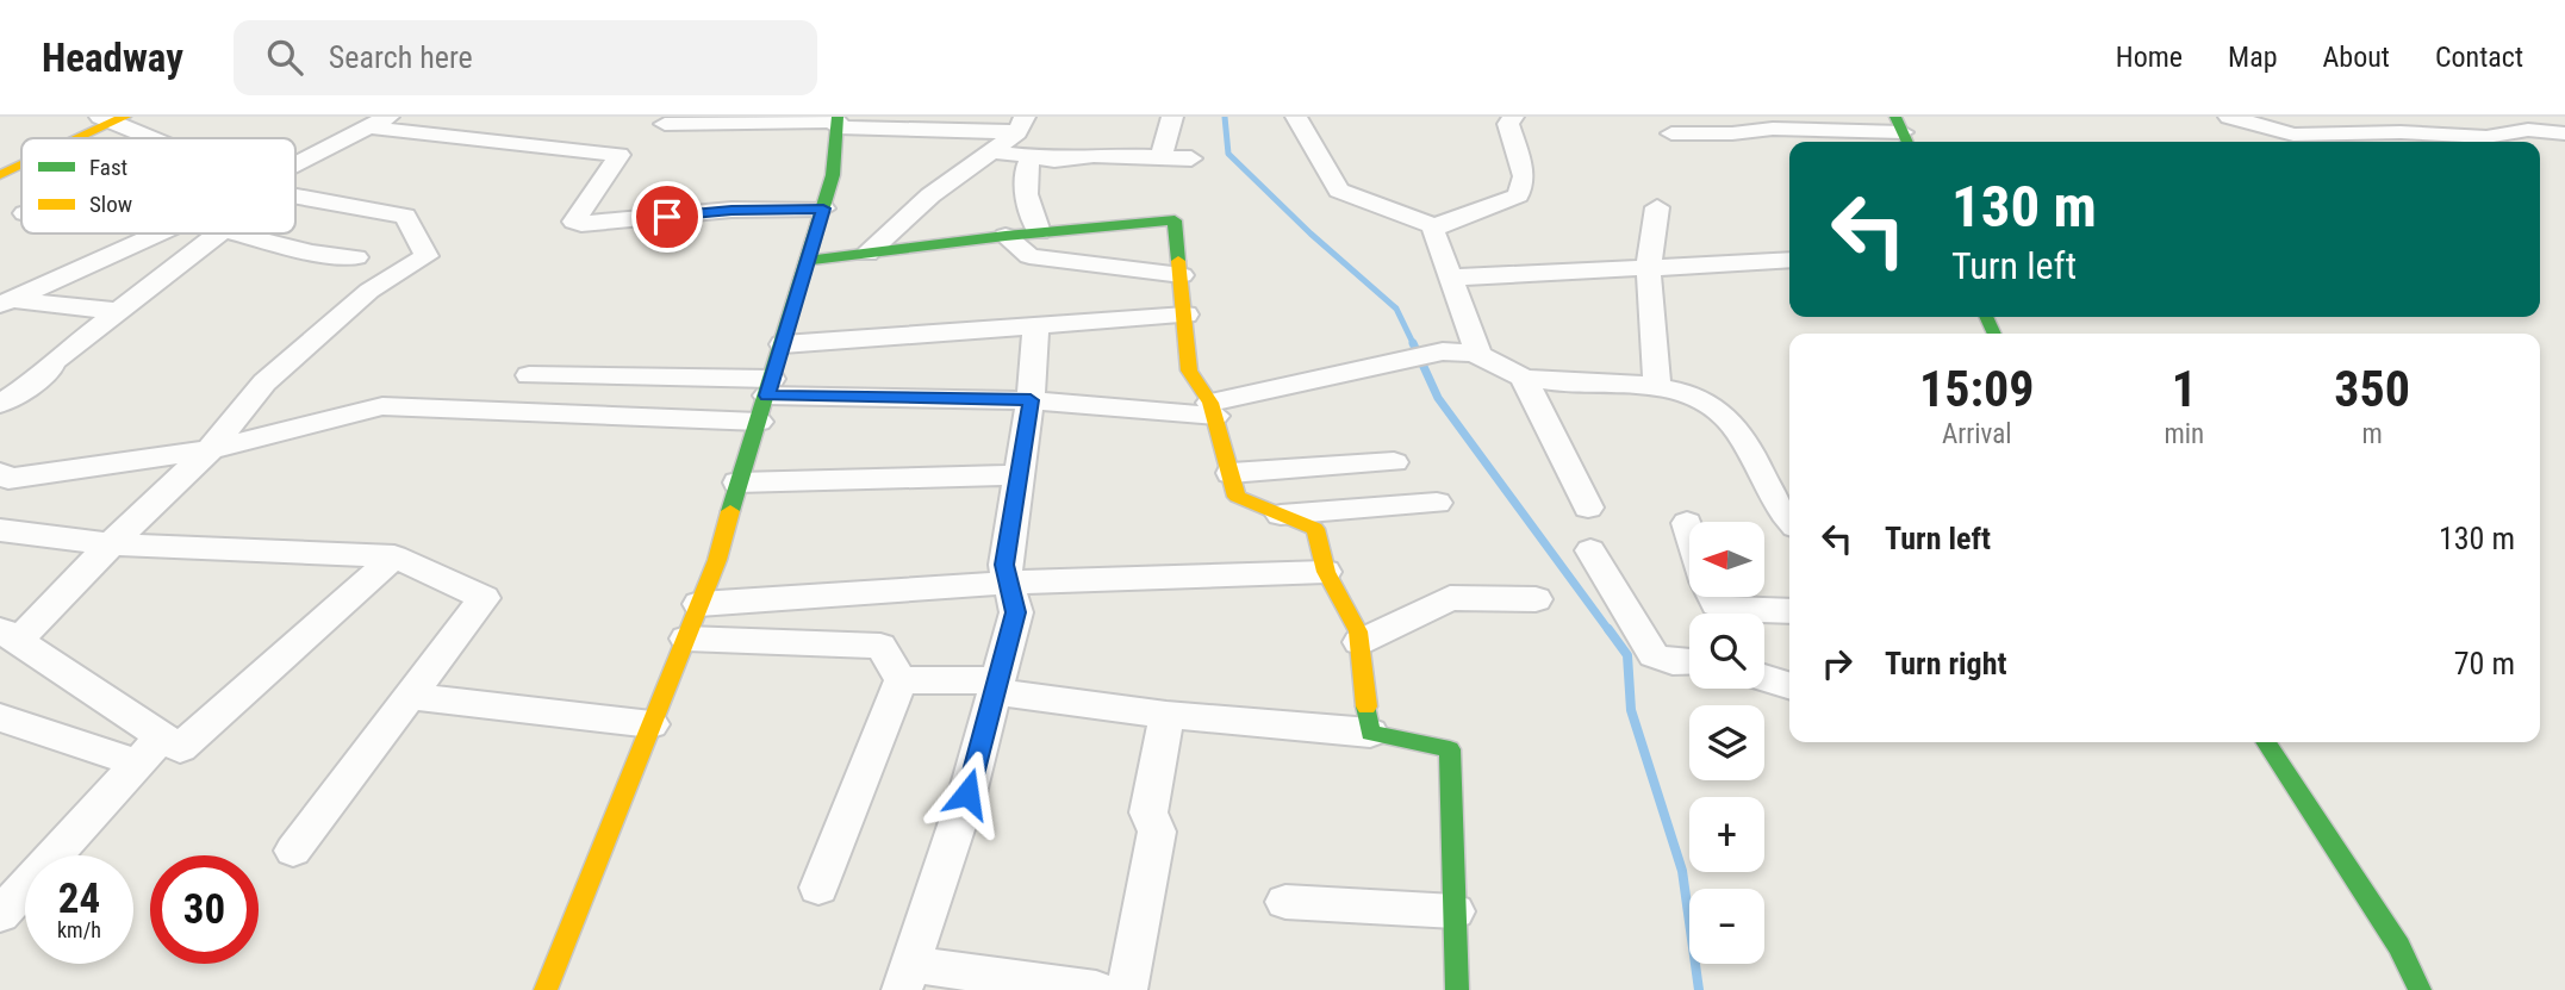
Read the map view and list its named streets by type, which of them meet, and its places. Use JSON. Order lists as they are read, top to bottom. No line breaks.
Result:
{"legend":["Fast","Slow"],"north":"left","page":{"header":"Headway","search":"Search here","nav":["Home","Map","About","Contact"],"turn":["130 m","Turn left"],"eta":["15:09","Arrival","1","min","350","m"],"list":[{"name":"Turn left","value":"130 m"},{"name":"Turn right","value":"70 m"}],"map_buttons":["+","−"],"speed":"24 km/h","limit":"30"}}
